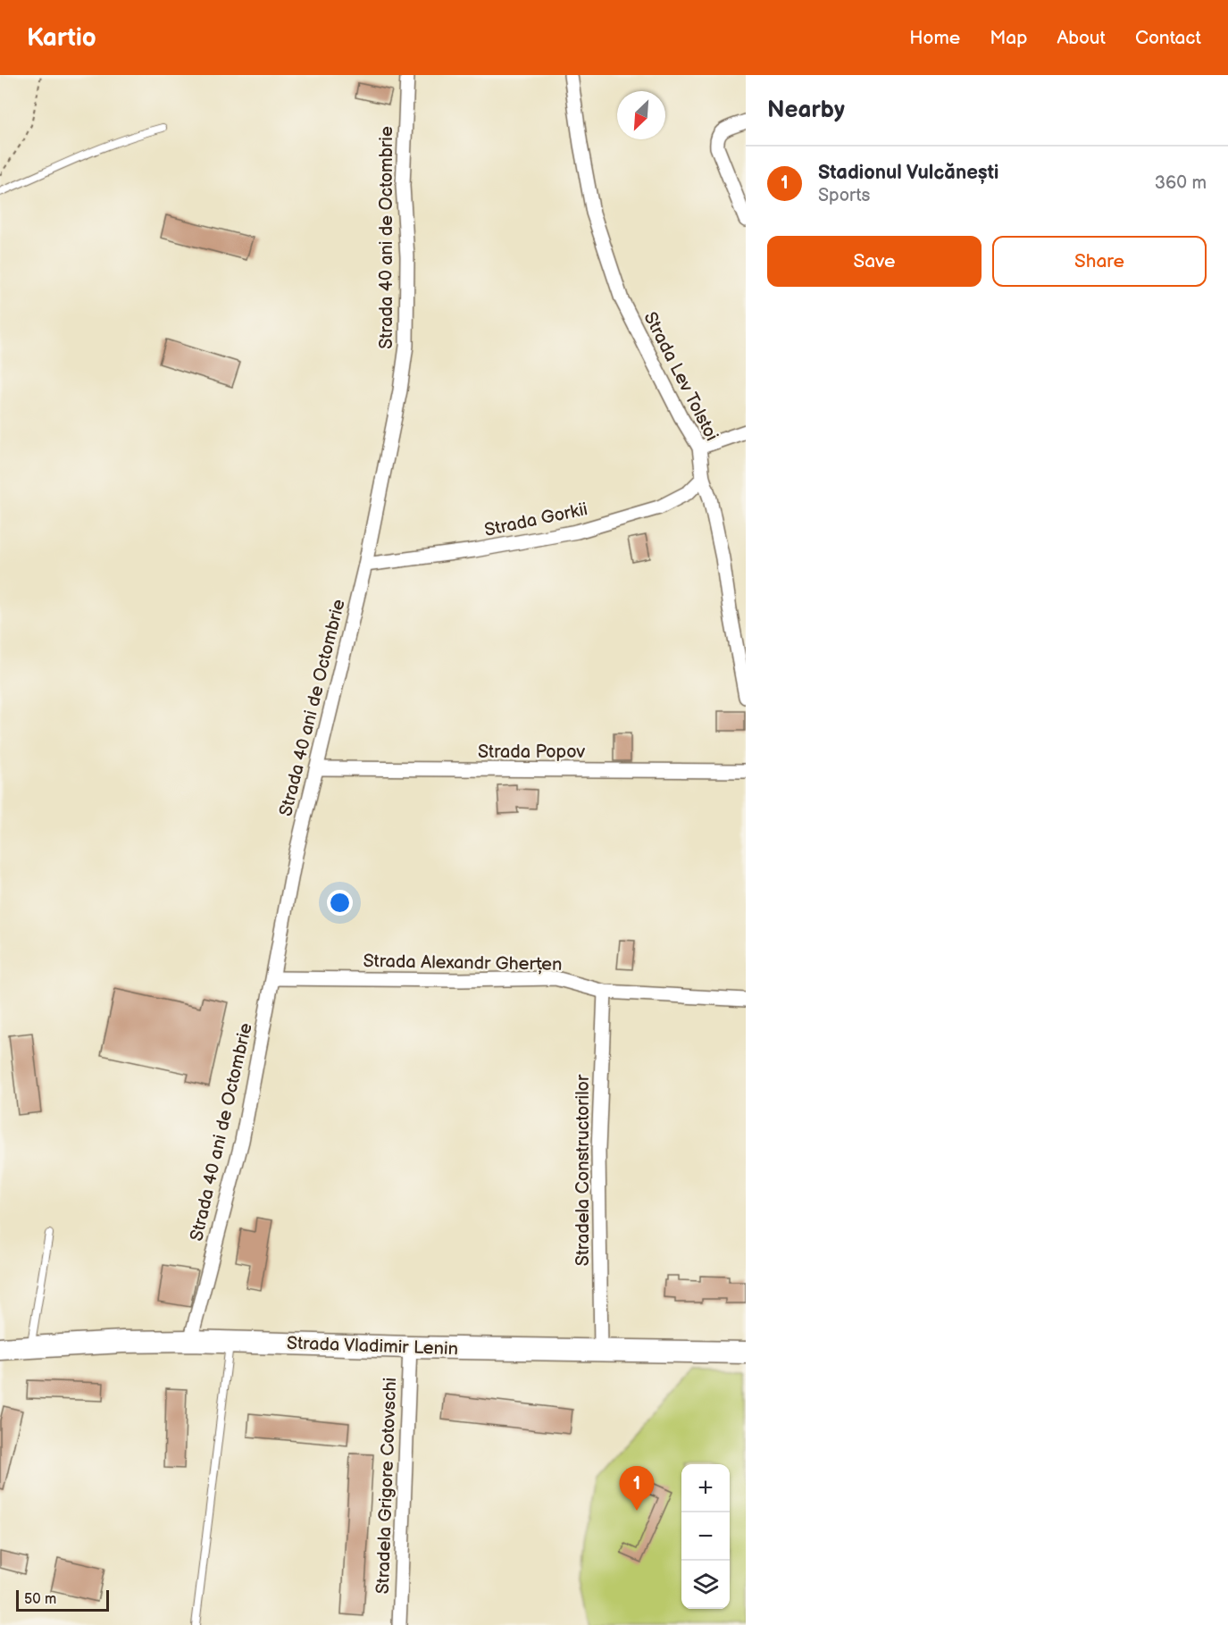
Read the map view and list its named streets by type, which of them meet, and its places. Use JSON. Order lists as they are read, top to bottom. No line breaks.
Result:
{"streets":{"main road":["Strada Vladimir Lenin"],"street":["Strada 40 ani de Octombrie","Strada Lev Tolstoi","Strada Gorkii","Strada Popov","Strada Alexandr Gherțen","Stradela Constructorilor","Stradela Grigore Cotovschi"]},"crossings":[["Strada 40 ani de Octombrie","Strada Gorkii"],["Strada 40 ani de Octombrie","Strada Popov"],["Strada 40 ani de Octombrie","Strada Alexandr Gherțen"],["Strada 40 ani de Octombrie","Strada Vladimir Lenin"],["Strada Lev Tolstoi","Strada Gorkii"],["Strada Alexandr Gherțen","Stradela Constructorilor"],["Stradela Constructorilor","Strada Vladimir Lenin"],["Strada Vladimir Lenin","Stradela Grigore Cotovschi"]],"scale_bar":"50 m","north":"bottom left","page":{"header":"Kartio","nav":["Home","Map","About","Contact"],"heading":"Nearby","list":[{"mark":"1","name":"Stadionul Vulcănești","note":"Sports","value":"360 m"}],"buttons":["Save","Share"],"map_buttons":["+","−"],"pins":"1","scale":"50 m"}}
